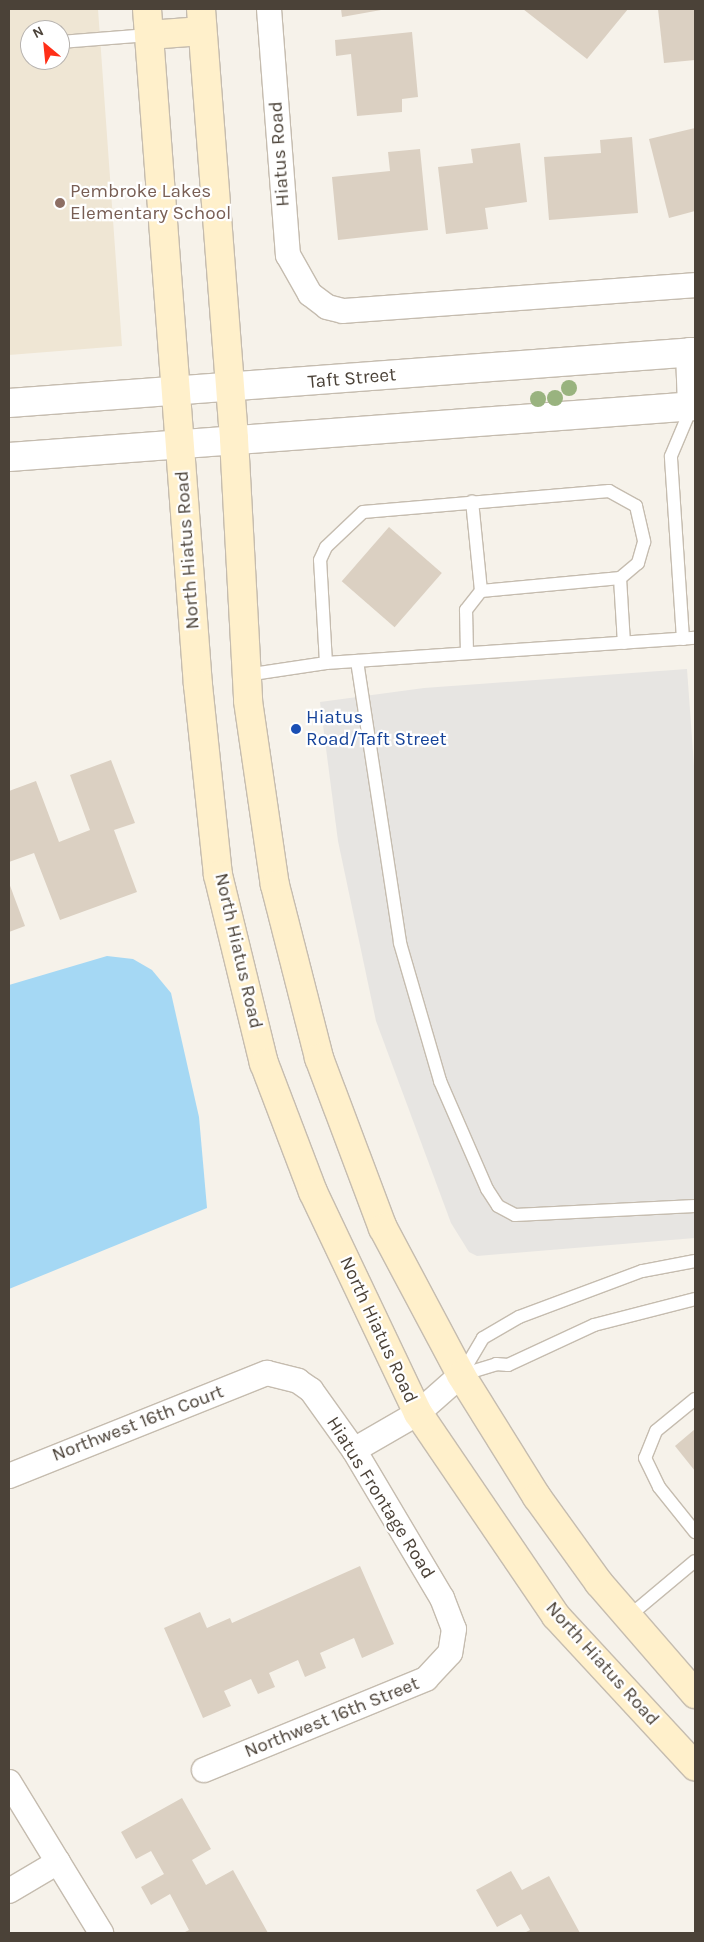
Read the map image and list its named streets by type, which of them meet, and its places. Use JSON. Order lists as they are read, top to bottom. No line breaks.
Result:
{"streets":{"main road":["North Hiatus Road"],"street":["Hiatus Road","Taft Street","Northwest 16th Court","Hiatus Frontage Road","Northwest 16th Street"]},"crossings":[["Taft Street","North Hiatus Road"],["Northwest 16th Court","Hiatus Frontage Road"],["Hiatus Frontage Road","Northwest 16th Street"]],"places":["Pembroke Lakes Elementary School","Hiatus Road/Taft Street"],"north":"top left"}
